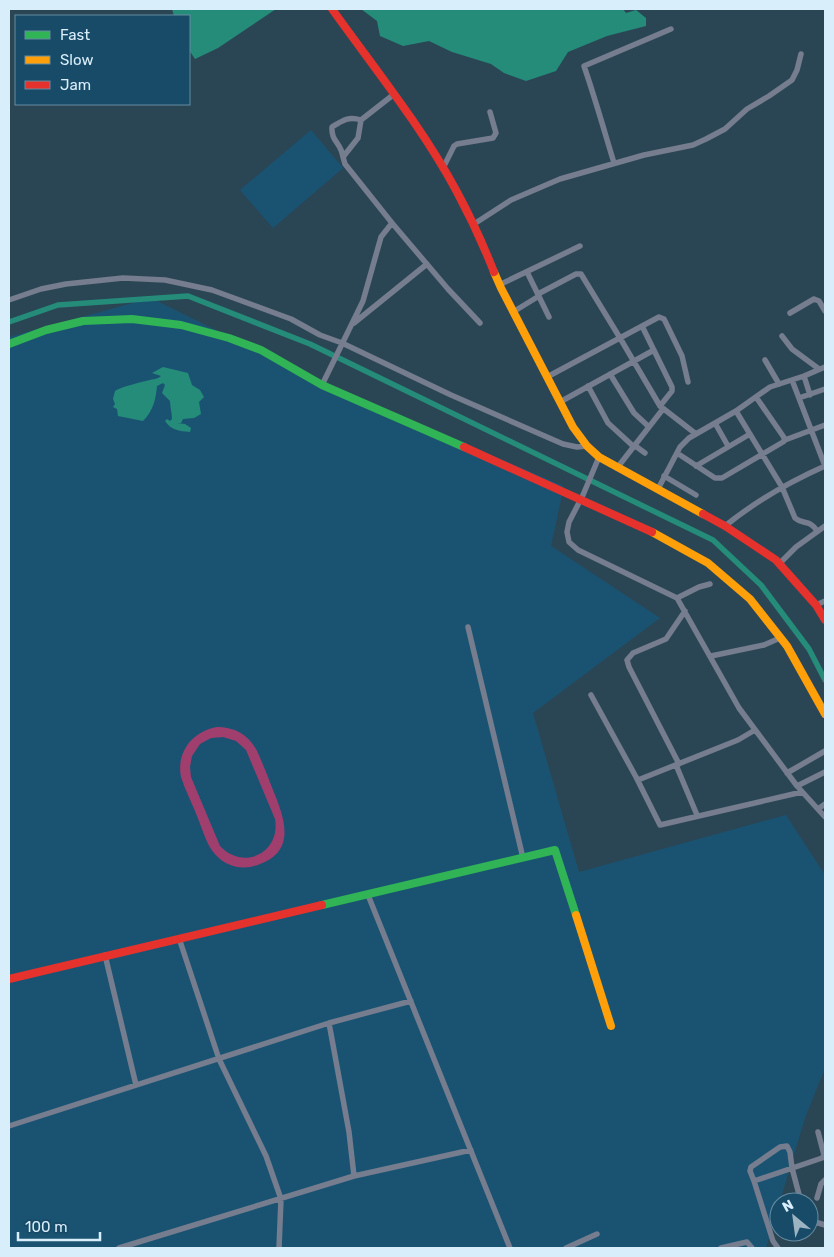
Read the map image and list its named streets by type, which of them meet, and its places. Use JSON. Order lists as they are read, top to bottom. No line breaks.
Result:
{"legend":["Fast","Slow","Jam"],"scale_bar":"100 m","north":"top left"}
